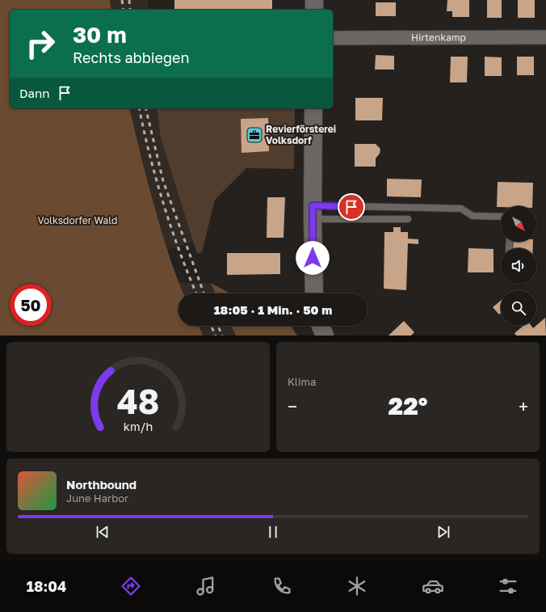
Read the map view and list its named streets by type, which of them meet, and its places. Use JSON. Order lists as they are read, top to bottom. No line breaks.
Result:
{"streets":{"street":["Hirtenkamp"]},"parks":["Volksdorfer Wald"],"places":{"office":["Revierförsterei Volksdorf"]},"north":"bottom right","page":{"turn":["30 m","Rechts abbiegen"],"then":"Dann","limit":"50","trip":"18:05 · 1 Min. · 50 m","tile":"Klima","heat":["−","22°","+"],"song":["Northbound","June Harbor"],"tabs":"18:04","gauge":["48","km/h"]}}
